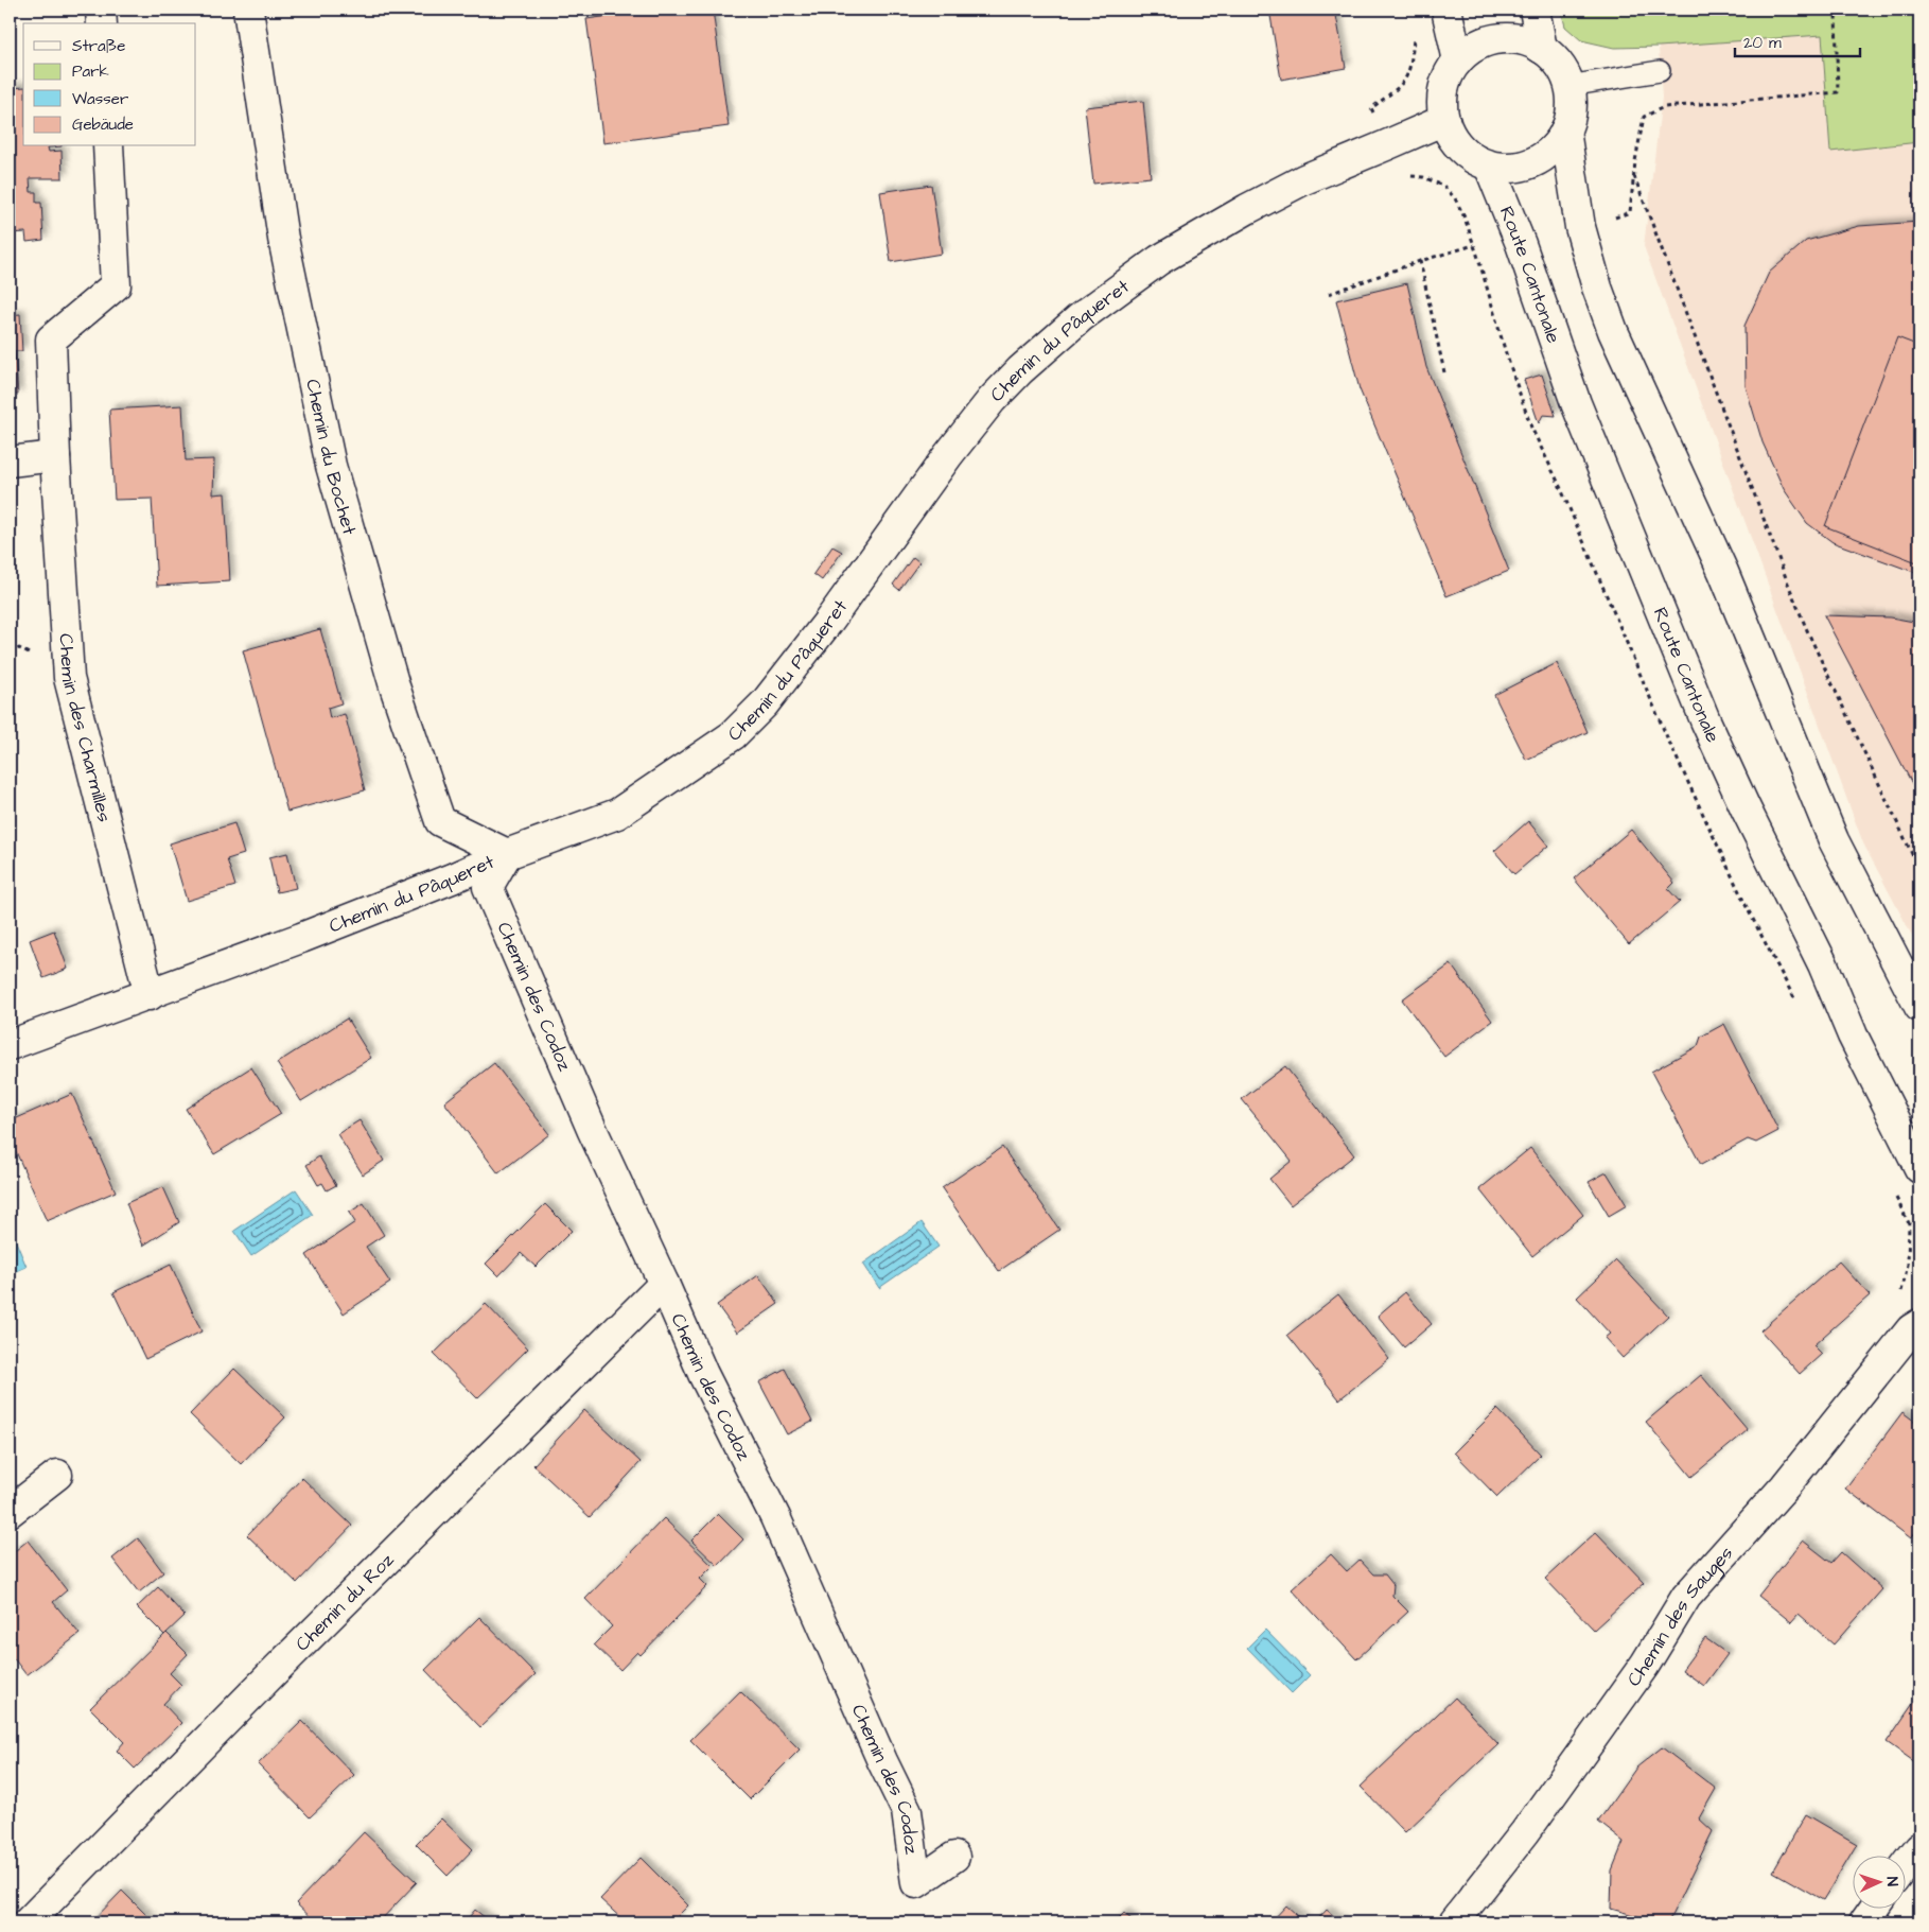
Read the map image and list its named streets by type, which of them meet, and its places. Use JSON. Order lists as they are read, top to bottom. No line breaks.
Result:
{"streets":{"street":["Route Cantonale","Chemin du Pâqueret","Chemin du Bochet","Chemin des Charmilles","Chemin des Codoz","Chemin du Roz","Chemin des Sauges"]},"crossings":[["Route Cantonale","Chemin du Pâqueret"],["Chemin du Pâqueret","Chemin du Bochet"],["Chemin du Pâqueret","Chemin des Charmilles"],["Chemin du Pâqueret","Chemin des Codoz"],["Chemin du Bochet","Chemin des Codoz"],["Chemin des Codoz","Chemin du Roz"]],"legend":["Straße","Park","Wasser","Gebäude"],"scale_bar":"20 m","north":"right"}
